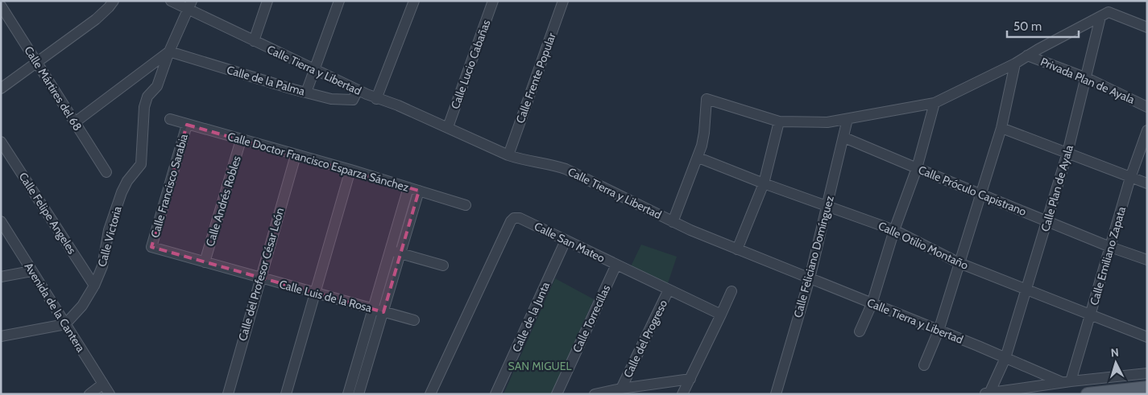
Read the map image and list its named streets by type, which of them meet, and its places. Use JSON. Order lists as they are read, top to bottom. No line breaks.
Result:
{"streets":{"street":["Calle Lucio Cabañas","Calle Tierra y Libertad","Calle Frente Popular","Calle de la Palma","Privada Plan de Ayala","Calle Mártires del 68","Calle Doctor Francisco Esparza Sánchez","Calle Francisco Sarabia","Calle Plan de Ayala","Calle Próculo Capistrano","Calle Andrés Robles","Calle Felipe Angeles","Calle Victoria","Calle San Mateo","Calle Otilio Montaño","Calle Emiliano Zapata","Calle Feliciano Domínguez","Calle del Profesor César León","Calle Luis de la Rosa","Avenida de la Cantera","Calle de la Junta","Calle Torrecillas","Calle del Progreso"]},"crossings":[["Calle Lucio Cabañas","Calle Tierra y Libertad"],["Calle Tierra y Libertad","Calle Frente Popular"],["Calle Tierra y Libertad","Calle de la Palma"],["Calle Tierra y Libertad","Calle Plan de Ayala"],["Calle Tierra y Libertad","Calle Victoria"],["Calle Tierra y Libertad","Calle Emiliano Zapata"],["Calle Tierra y Libertad","Calle Feliciano Domínguez"],["Calle de la Palma","Calle Victoria"],["Privada Plan de Ayala","Calle Plan de Ayala"],["Calle Doctor Francisco Esparza Sánchez","Calle Francisco Sarabia"],["Calle Doctor Francisco Esparza Sánchez","Calle Andrés Robles"],["Calle Doctor Francisco Esparza Sánchez","Calle del Profesor César León"],["Calle Francisco Sarabia","Calle Luis de la Rosa"],["Calle Plan de Ayala","Calle Próculo Capistrano"],["Calle Plan de Ayala","Calle Otilio Montaño"],["Calle Próculo Capistrano","Calle Emiliano Zapata"],["Calle Próculo Capistrano","Calle Feliciano Domínguez"],["Calle Andrés Robles","Calle Luis de la Rosa"],["Calle Felipe Angeles","Calle Victoria"],["Calle Victoria","Avenida de la Cantera"],["Calle San Mateo","Calle de la Junta"],["Calle San Mateo","Calle Torrecillas"],["Calle San Mateo","Calle del Progreso"],["Calle Otilio Montaño","Calle Emiliano Zapata"],["Calle Otilio Montaño","Calle Feliciano Domínguez"],["Calle del Profesor César León","Calle Luis de la Rosa"]],"parks":["SAN MIGUEL"],"scale_bar":"50 m","north":"top"}
